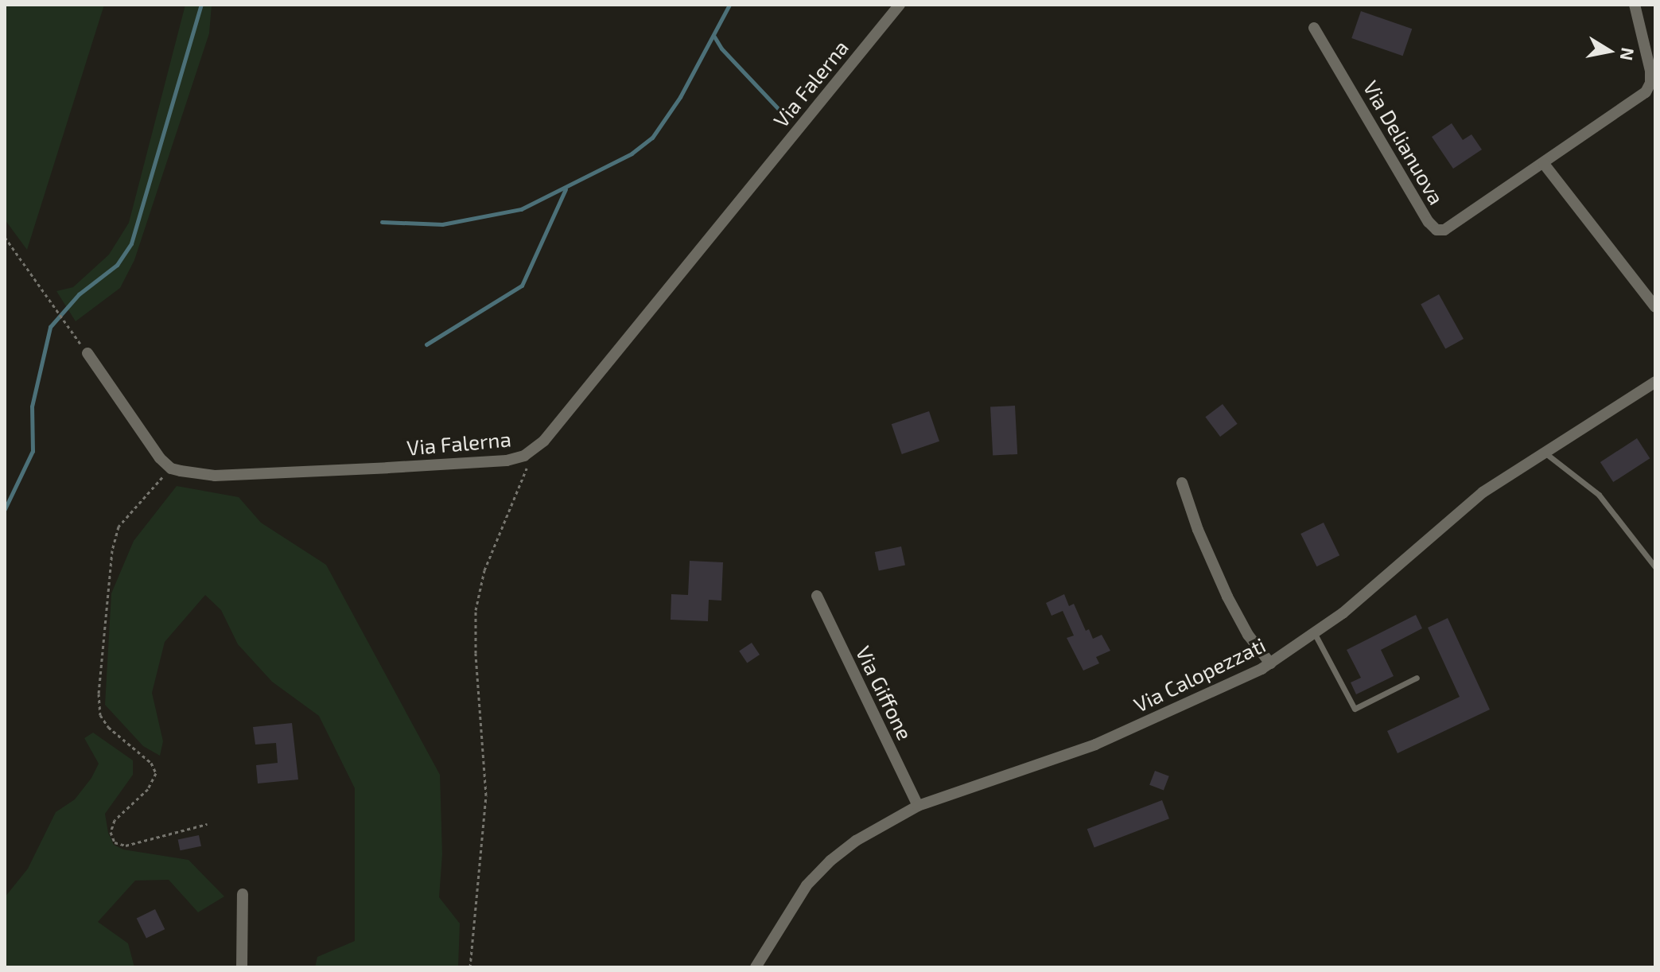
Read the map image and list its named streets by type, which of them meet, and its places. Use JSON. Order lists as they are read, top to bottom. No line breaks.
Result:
{"streets":{"street":["Via Falerna","Via Delianuova","Via Calopezzati","Via Giffone"]},"crossings":[["Via Calopezzati","Via Giffone"]],"north":"right"}
